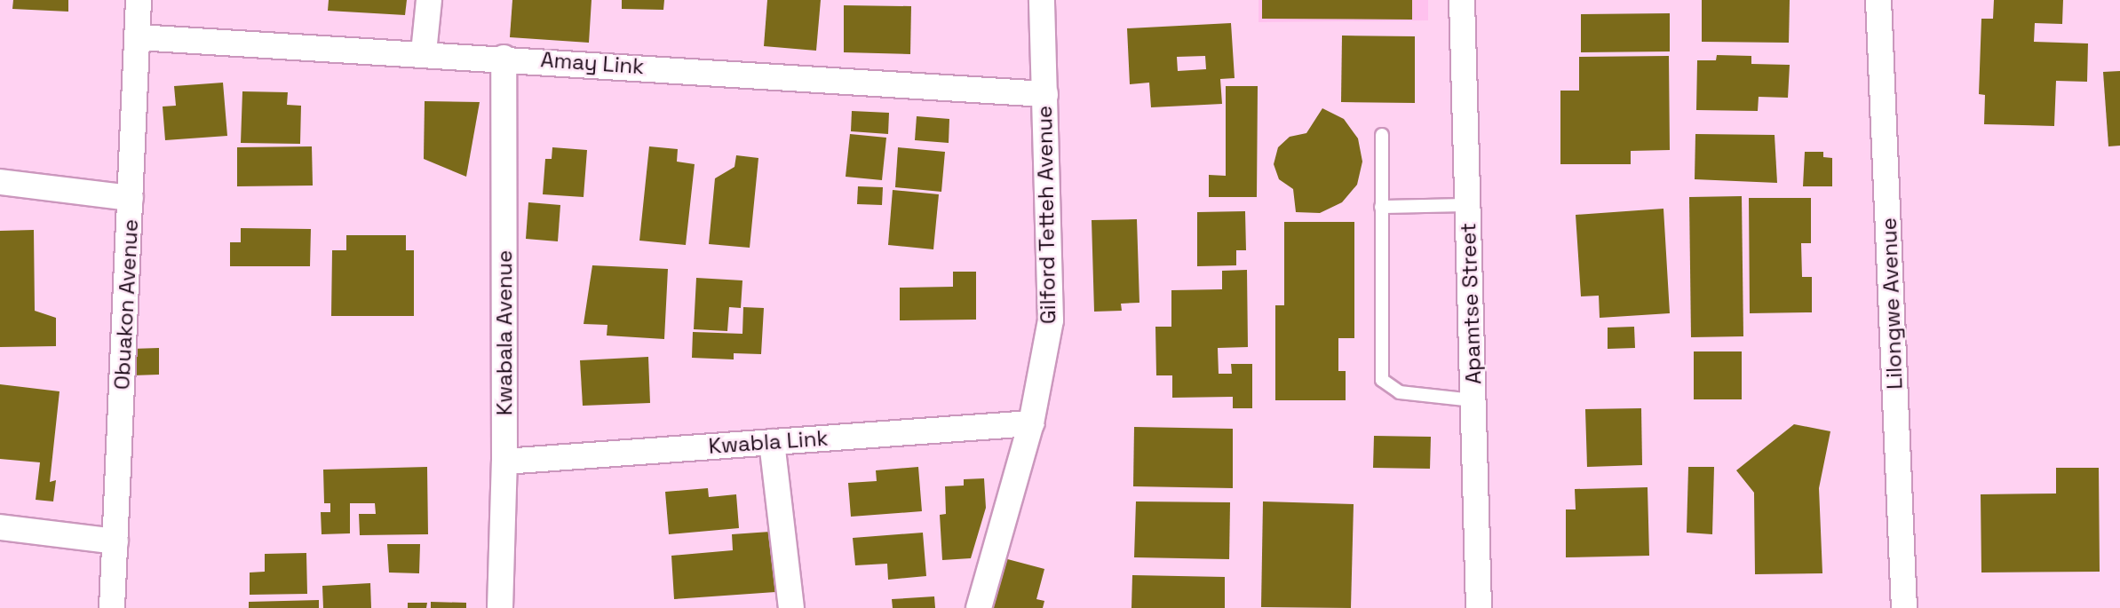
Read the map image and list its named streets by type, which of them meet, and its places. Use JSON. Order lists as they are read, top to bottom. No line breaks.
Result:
{"streets":{"street":["Amay Link","Gilford Tetteh Avenue","Apamtse Street","Lilongwe Avenue","Obuakon Avenue","Kwabala Avenue","Kwabla Link"]},"crossings":[["Amay Link","Gilford Tetteh Avenue"],["Amay Link","Obuakon Avenue"],["Amay Link","Kwabala Avenue"],["Gilford Tetteh Avenue","Kwabla Link"],["Kwabala Avenue","Kwabla Link"]]}
